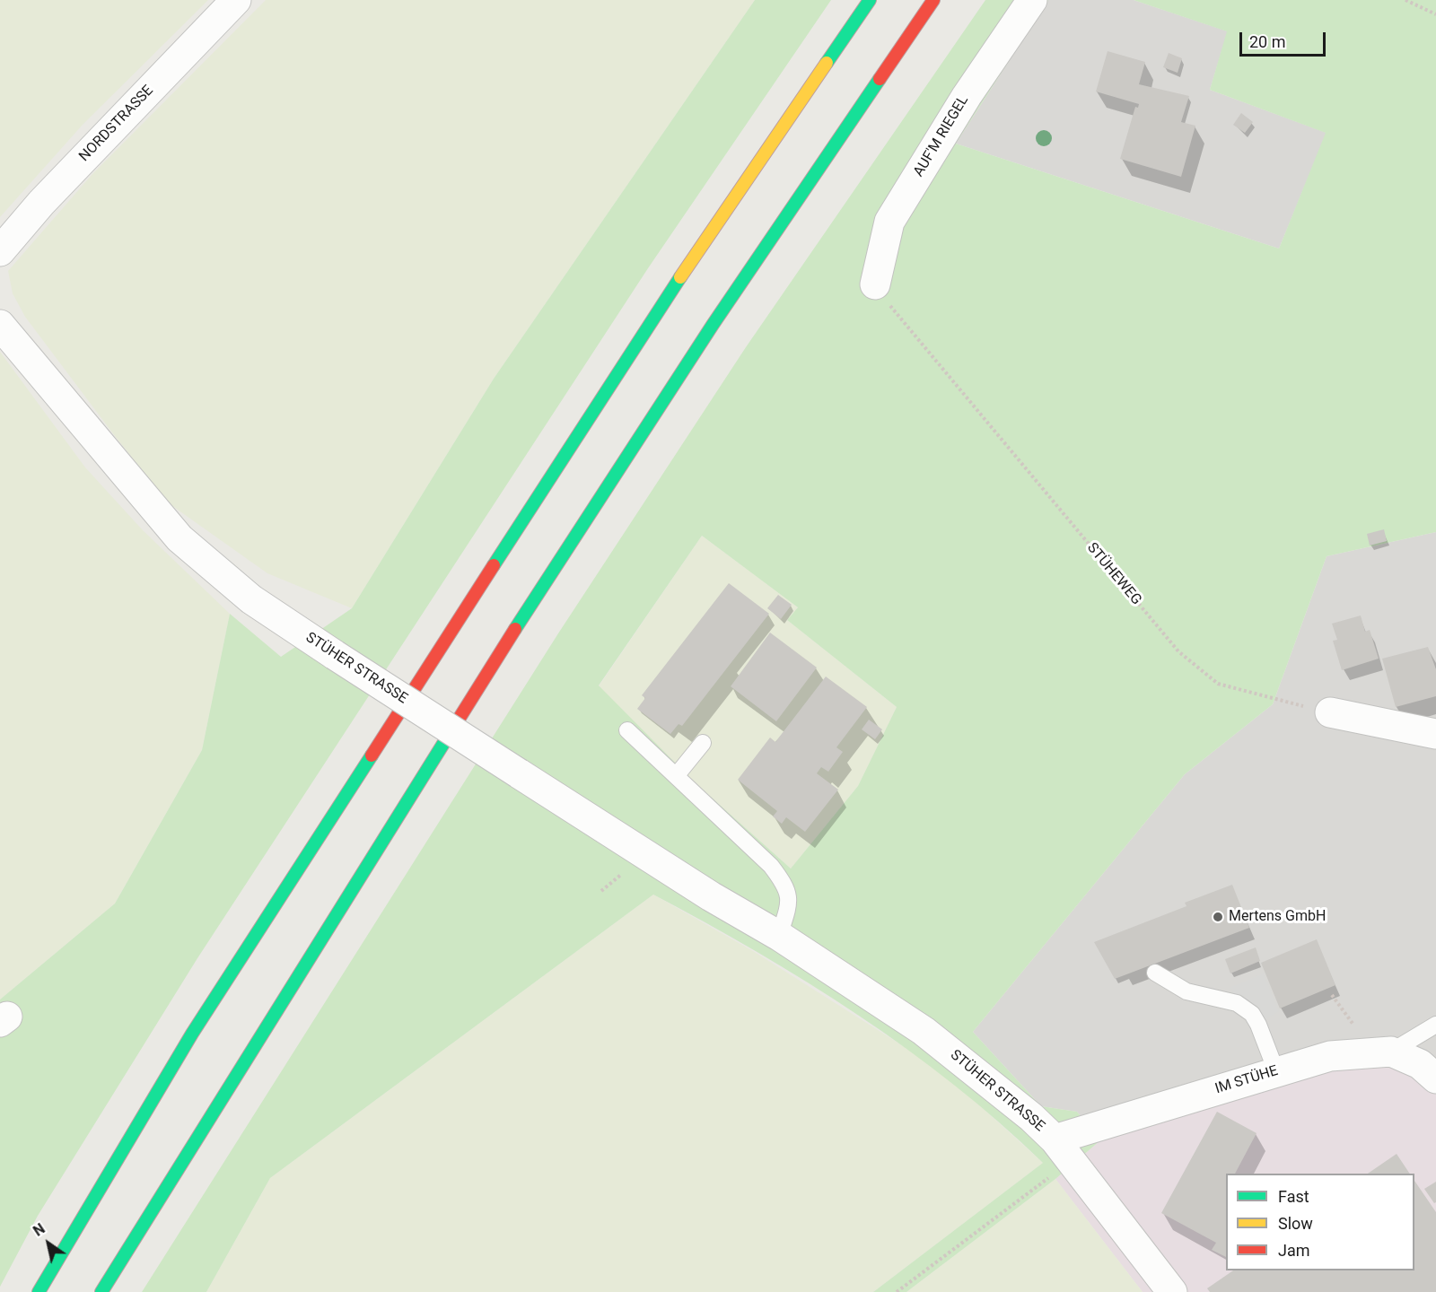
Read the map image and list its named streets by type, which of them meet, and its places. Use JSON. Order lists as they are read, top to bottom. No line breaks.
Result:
{"streets":{"street":["NORDSTRASSE","AUF'M RIEGEL","STÜHER STRASSE","IM STÜHE"],"path":["STÜHEWEG"]},"crossings":[["AUF'M RIEGEL","STÜHEWEG"],["STÜHER STRASSE","IM STÜHE"]],"places":["Mertens GmbH"],"legend":["Fast","Slow","Jam"],"scale_bar":"20 m","north":"top left"}
